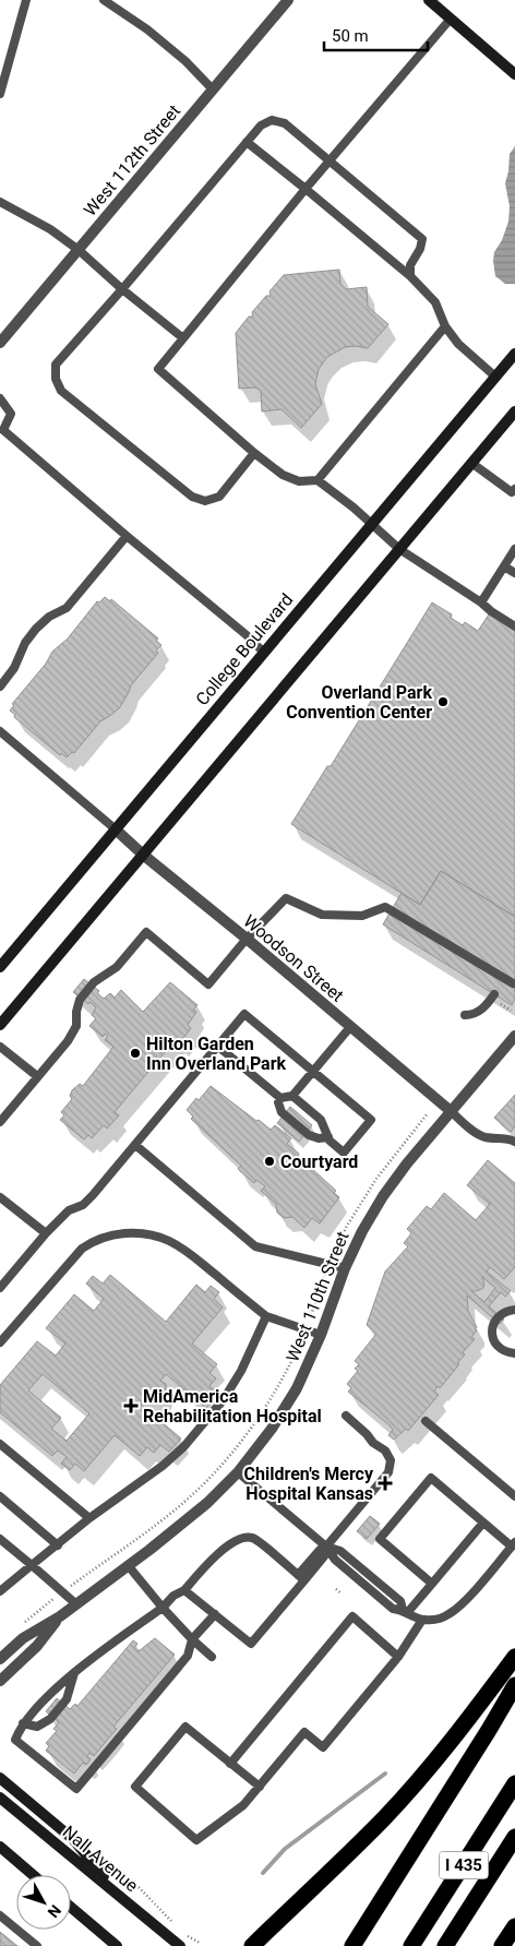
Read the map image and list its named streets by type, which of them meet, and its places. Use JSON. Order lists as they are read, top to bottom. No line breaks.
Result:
{"streets":{"highway":["I 435"],"main road":["College Boulevard","Nall Avenue"],"street":["West 112th Street","Woodson Street","West 110th Street"]},"crossings":[["College Boulevard","Woodson Street"],["Woodson Street","West 110th Street"]],"places":{"other":["Overland Park Convention Center","Hilton Garden Inn Overland Park","Courtyard"],"health":["MidAmerica Rehabilitation Hospital","Children's Mercy Hospital Kansas"]},"scale_bar":"50 m","north":"bottom right"}
